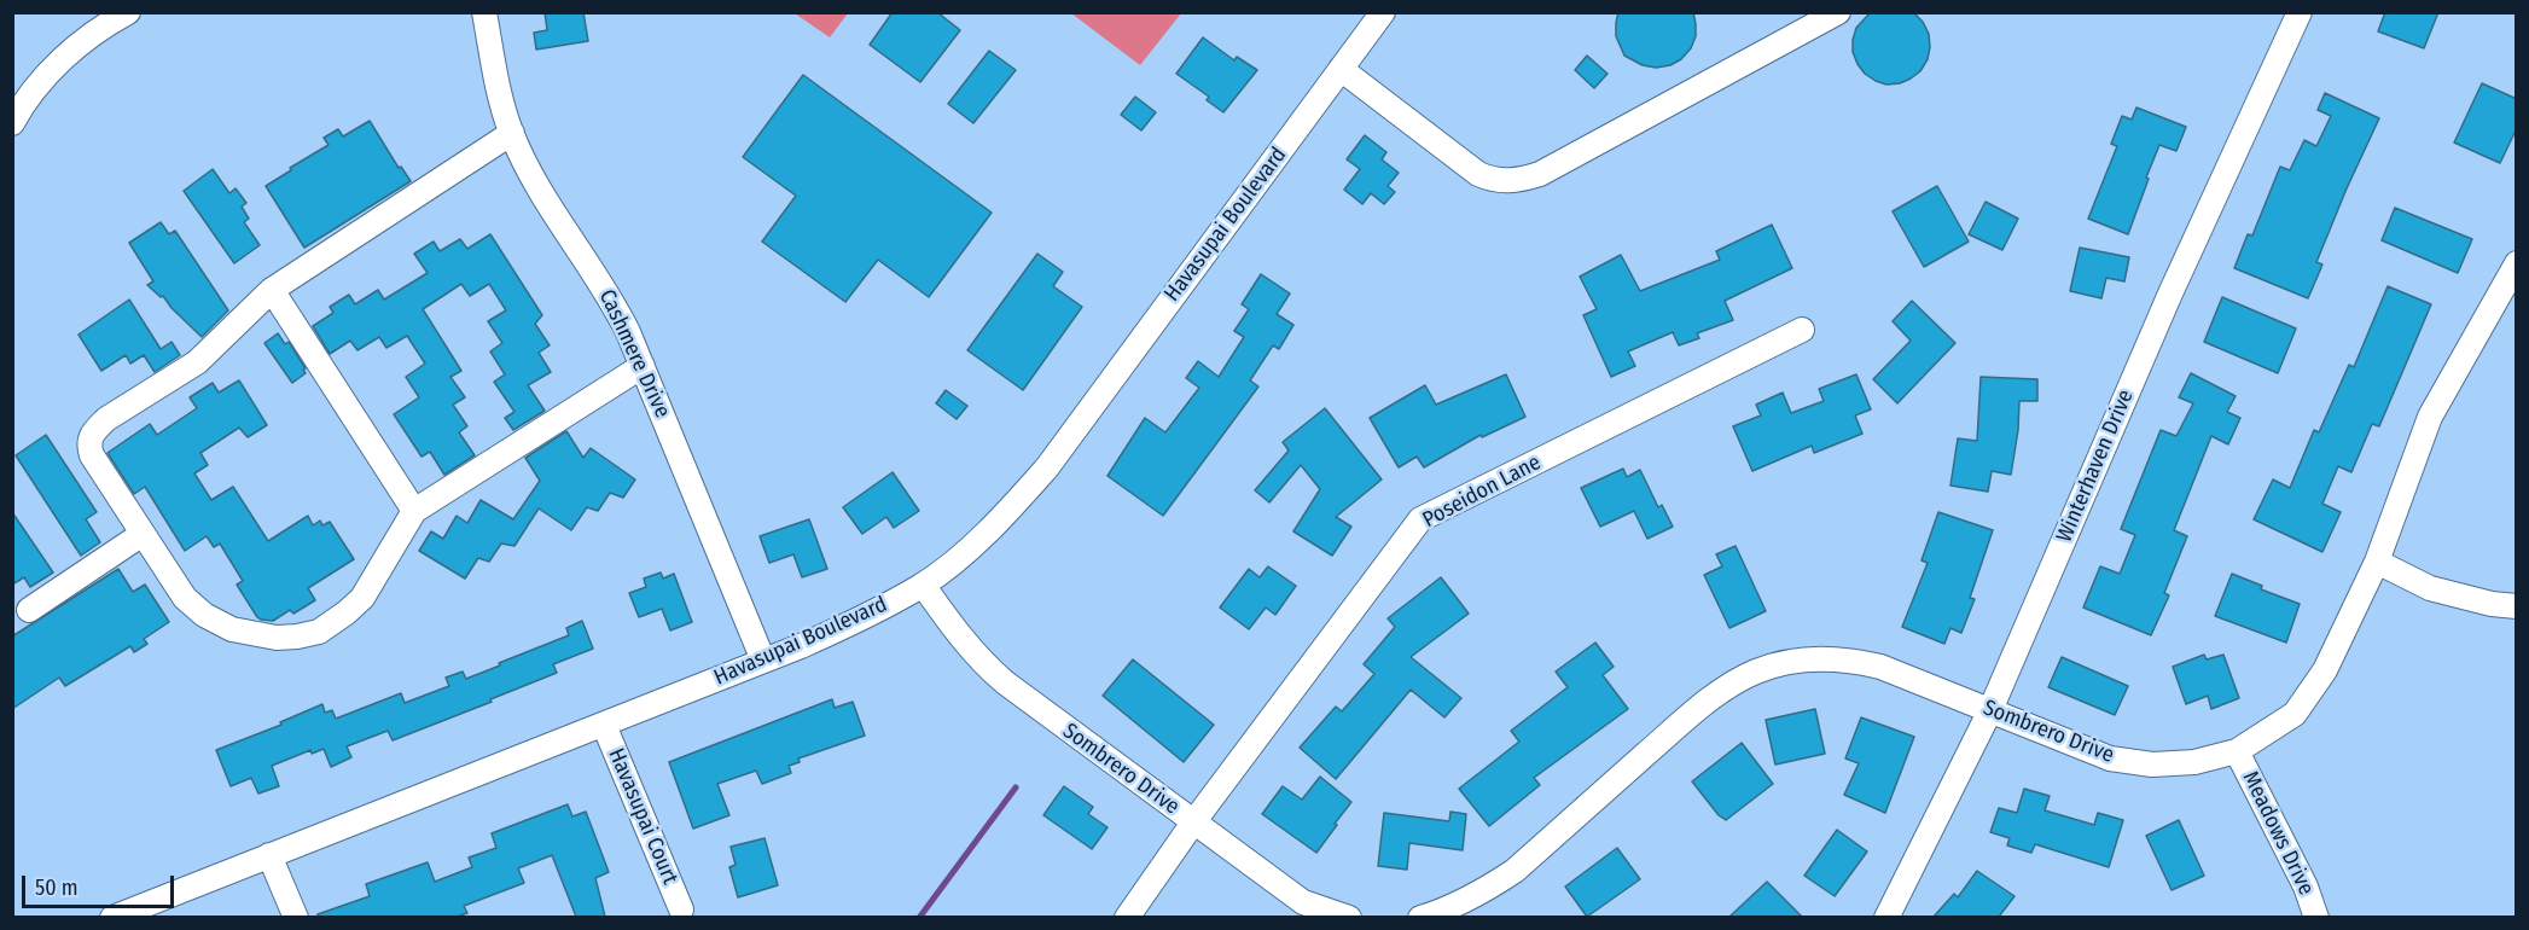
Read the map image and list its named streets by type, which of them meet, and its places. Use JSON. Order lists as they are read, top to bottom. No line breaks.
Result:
{"streets":{"street":["Havasupai Boulevard","Cashmere Drive","Winterhaven Drive","Poseidon Lane","Sombrero Drive","Havasupai Court","Meadows Drive"]},"crossings":[["Havasupai Boulevard","Cashmere Drive"],["Havasupai Boulevard","Sombrero Drive"],["Havasupai Boulevard","Havasupai Court"],["Winterhaven Drive","Sombrero Drive"],["Poseidon Lane","Sombrero Drive"],["Sombrero Drive","Meadows Drive"]],"scale_bar":"50 m"}
